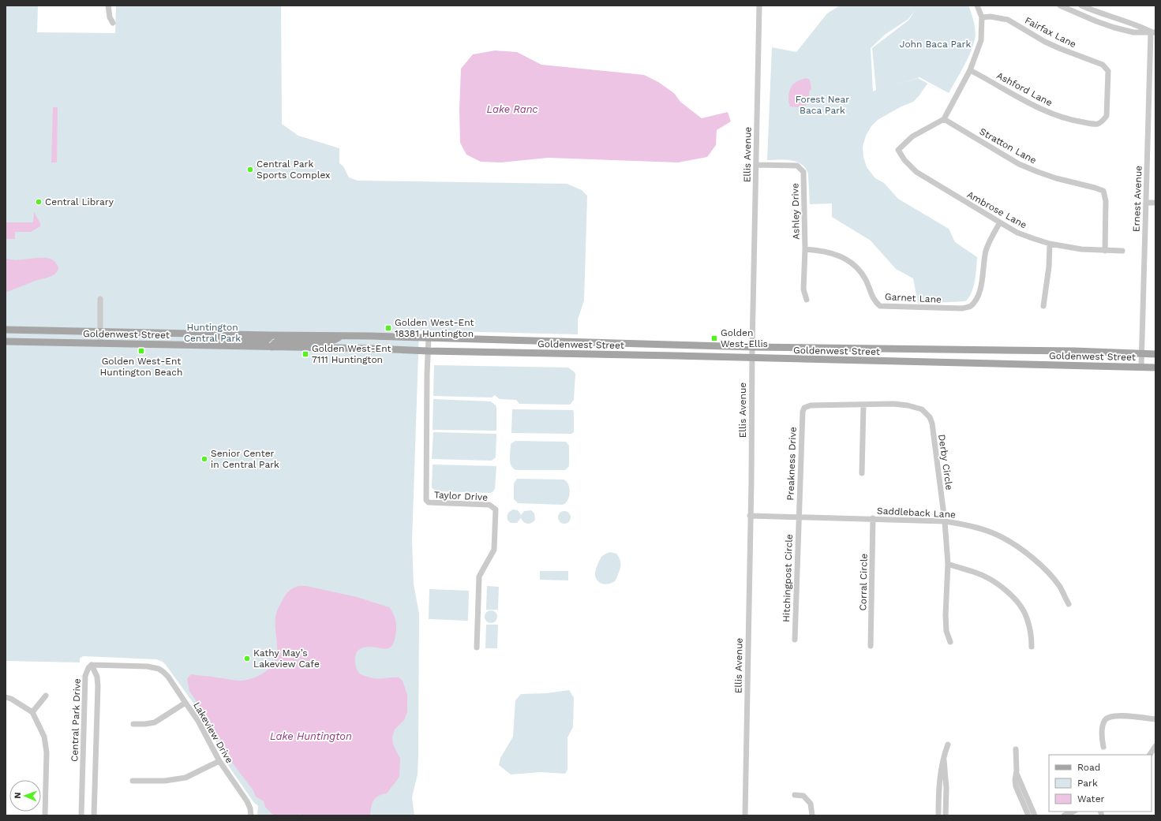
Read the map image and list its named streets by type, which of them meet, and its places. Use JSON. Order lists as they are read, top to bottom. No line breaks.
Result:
{"streets":{"main road":["Goldenwest Street"],"street":["Fairfax Lane","Ashford Lane","Stratton Lane","Ellis Avenue","Ernest Avenue","Ambrose Lane","Ashley Drive","Garnet Lane","Derby Circle","Preakness Drive","Taylor Drive","Saddleback Lane","Hitchingpost Circle","Corral Circle","Central Park Drive","Lakeview Drive"]},"crossings":[["Fairfax Lane","Ashford Lane"],["Stratton Lane","Ambrose Lane"],["Ellis Avenue","Ashley Drive"],["Ellis Avenue","Goldenwest Street"],["Ellis Avenue","Saddleback Lane"],["Ernest Avenue","Goldenwest Street"],["Ambrose Lane","Garnet Lane"],["Ashley Drive","Garnet Lane"],["Goldenwest Street","Taylor Drive"],["Derby Circle","Preakness Drive"],["Derby Circle","Saddleback Lane"],["Preakness Drive","Saddleback Lane"],["Preakness Drive","Hitchingpost Circle"],["Saddleback Lane","Hitchingpost Circle"],["Saddleback Lane","Corral Circle"]],"water":["Lake Ranc","Lake Huntington"],"parks":["John Baca Park","Forest Near Baca Park","Huntington Central Park"],"places":{"other":["Central Park Sports Complex","Central Library","Senior Center in Central Park","Kathy May’s Lakeview Cafe"],"transit":["Golden West-Ent 18381 Huntington","Golden West-Ellis","Golden West-Ent Huntington Beach","Golden West-Ent 7111 Huntington"]},"legend":["Road","Park","Water"],"north":"left"}
